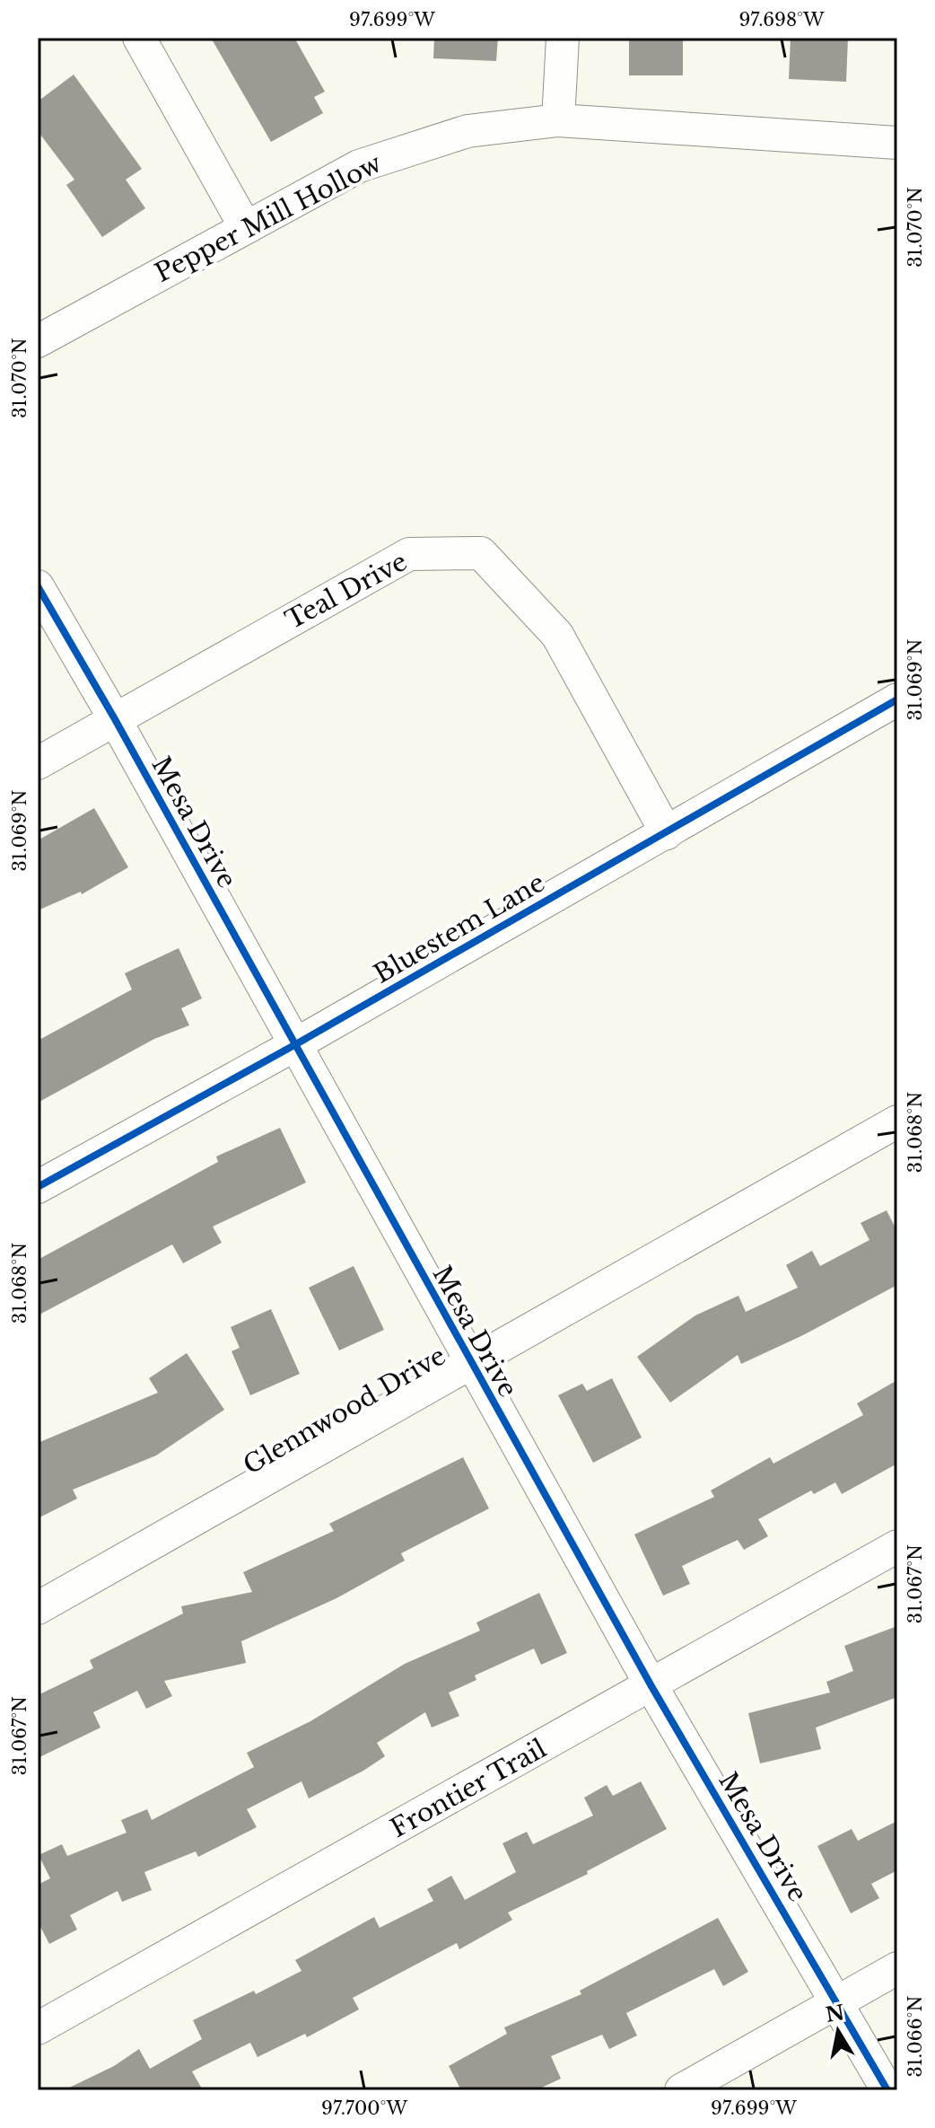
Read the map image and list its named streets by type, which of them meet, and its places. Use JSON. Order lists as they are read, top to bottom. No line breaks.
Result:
{"streets":{"street":["Pepper Mill Hollow","Teal Drive","Mesa Drive","Bluestem Lane","Glennwood Drive","Frontier Trail"]},"crossings":[["Teal Drive","Mesa Drive"],["Teal Drive","Bluestem Lane"],["Mesa Drive","Bluestem Lane"],["Mesa Drive","Glennwood Drive"],["Mesa Drive","Frontier Trail"]],"north":"top","coordinates":["97.699°W","97.698°W","31.070°N","31.069°N","31.068°N","31.067°N","31.066°N","97.700°W"]}
